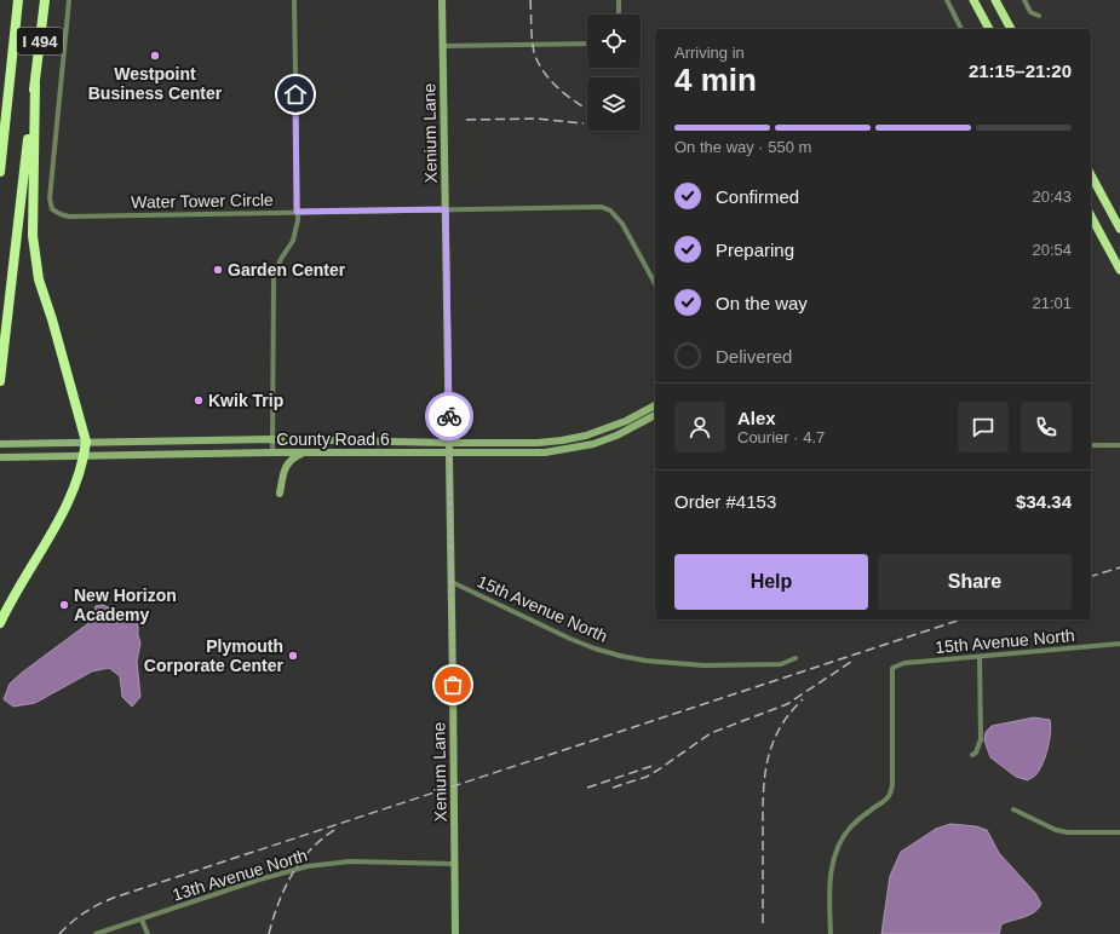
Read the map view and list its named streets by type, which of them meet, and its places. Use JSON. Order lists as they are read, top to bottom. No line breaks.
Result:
{"streets":{"highway":["I 494"],"main road":["Xenium Lane","County Road 6"],"street":["Water Tower Circle","15th Avenue North","13th Avenue North"]},"crossings":[["Xenium Lane","Water Tower Circle"],["Xenium Lane","County Road 6"],["Xenium Lane","15th Avenue North"],["Xenium Lane","13th Avenue North"]],"places":["Westpoint Business Center","Garden Center","Kwik Trip","New Horizon Academy","Plymouth Corporate Center"],"page":{"heading":["4 min","Arriving in","21:15–21:20"],"panel":["Alex","Courier · 4.7","Order #4153","$34.34"],"bar":"On the way · 550 m","list":[["Confirmed","20:43"],["Preparing","20:54"],["On the way","21:01"],"Delivered"],"buttons":["Help","Share"]}}
